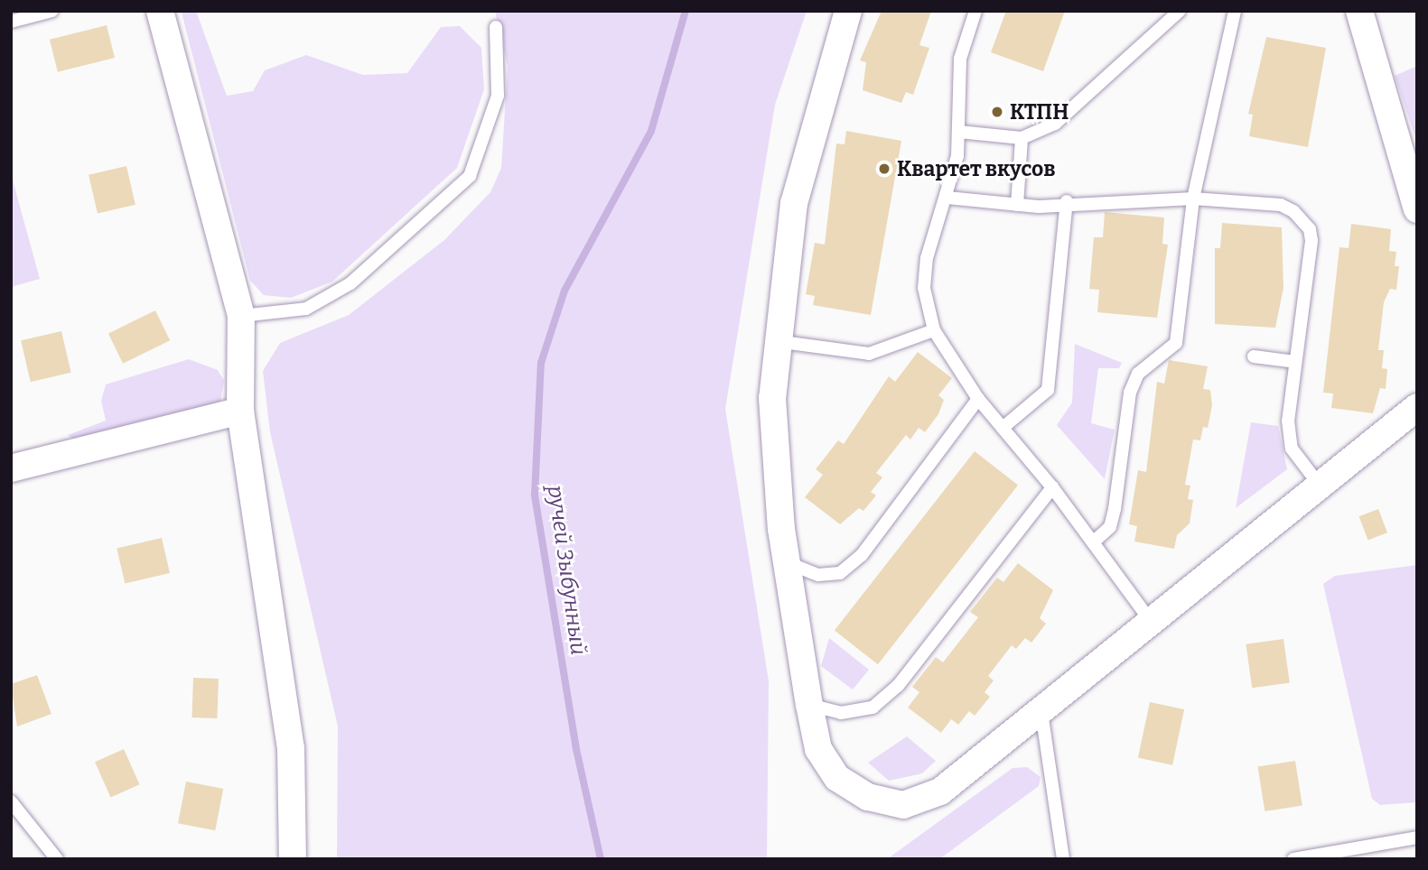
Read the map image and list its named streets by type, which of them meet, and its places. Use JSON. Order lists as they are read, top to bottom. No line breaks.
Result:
{"water":["ручей Зыбунный"],"places":["КТПН","Квартет вкусов"]}
